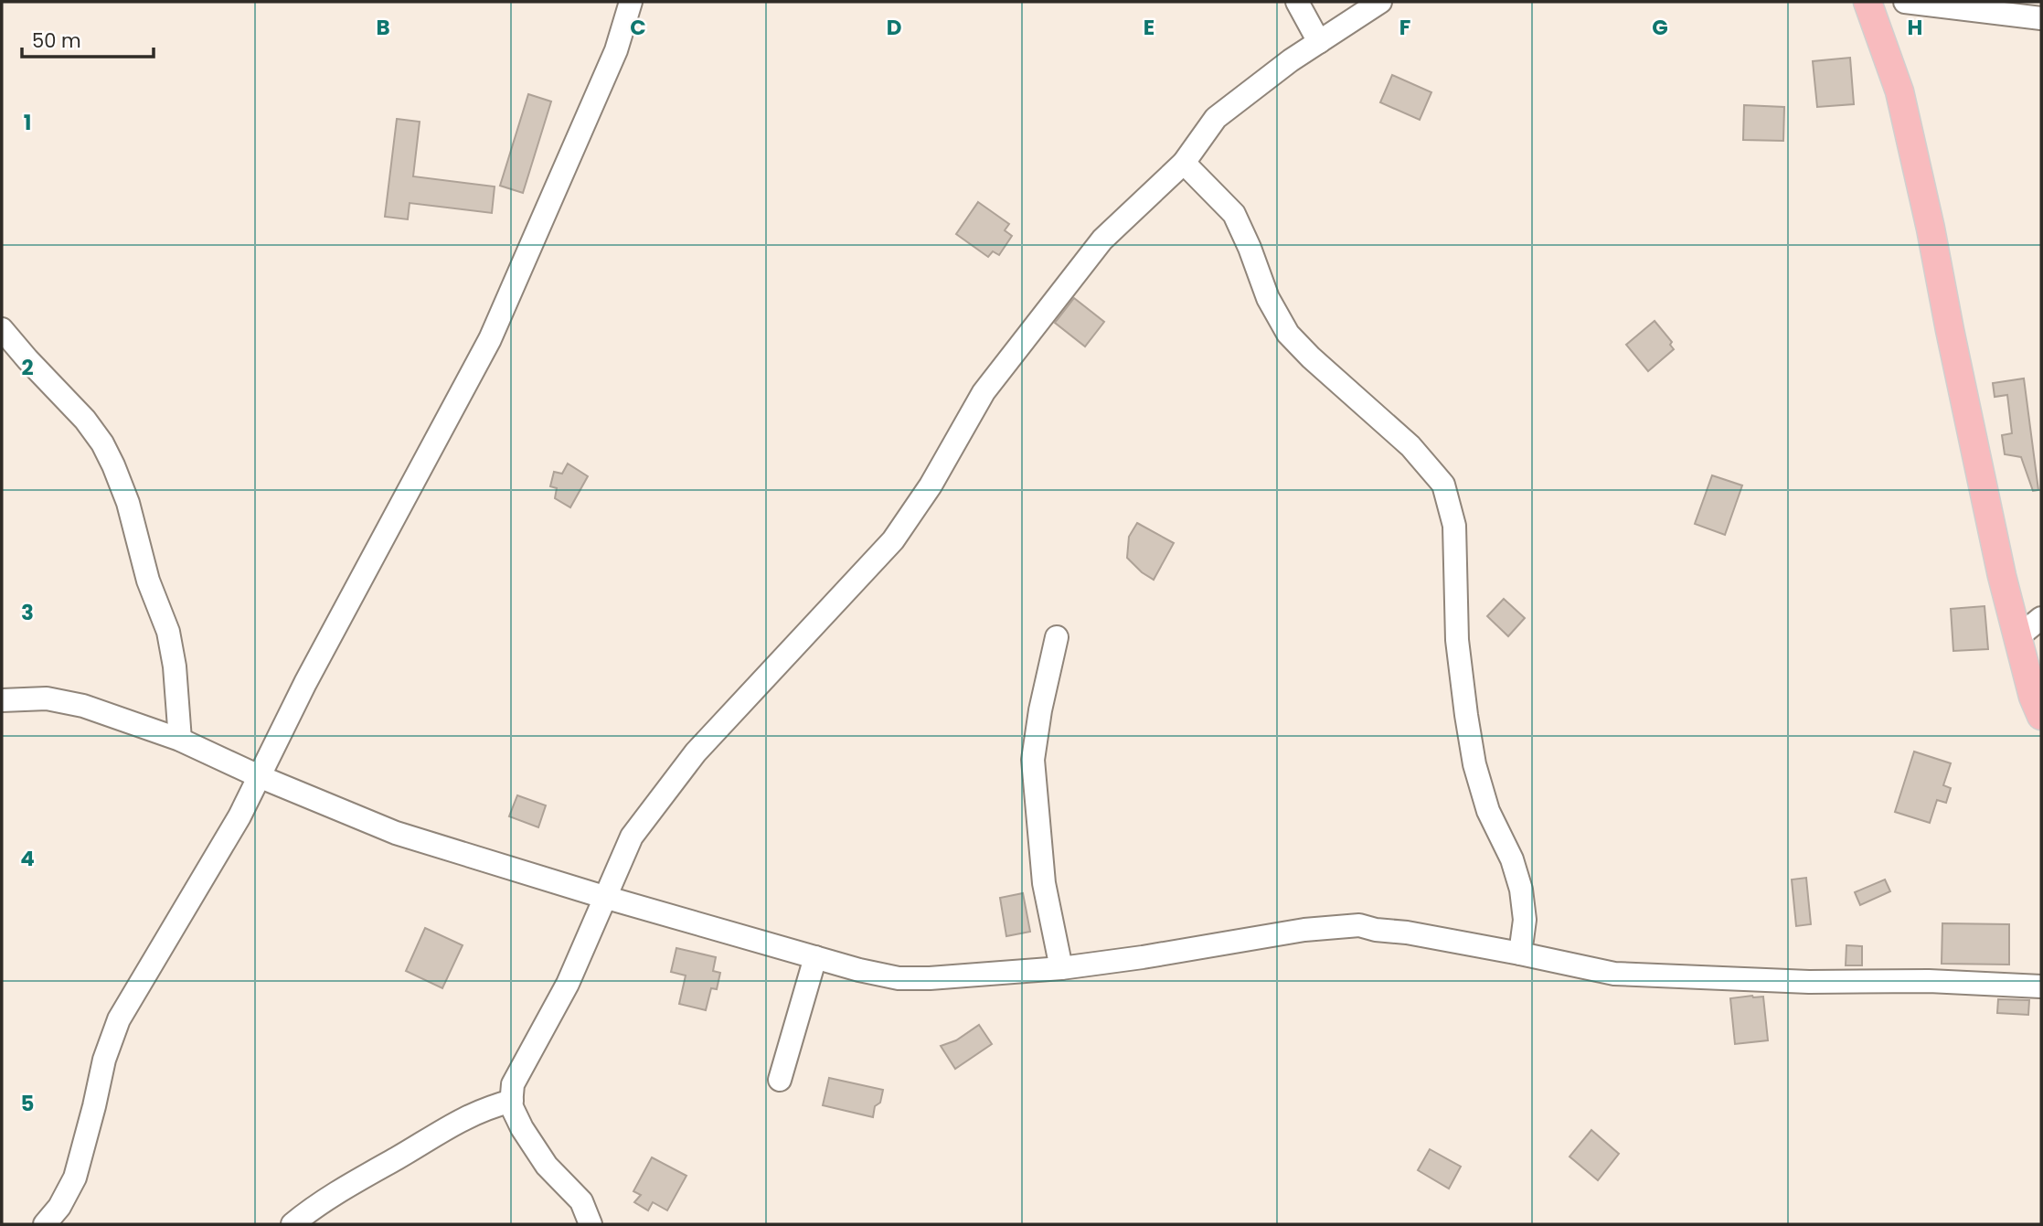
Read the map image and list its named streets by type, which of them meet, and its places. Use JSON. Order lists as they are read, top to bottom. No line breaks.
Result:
{"scale_bar":"50 m","grid":{"columns":["B","C","D","E","F","G","H"],"rows":["1","2","3","4","5"]}}
